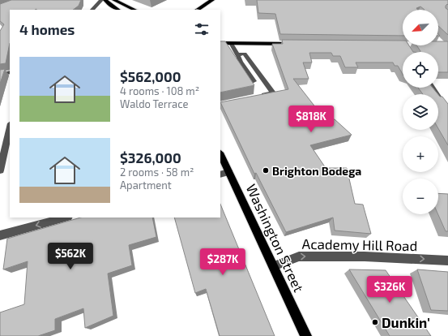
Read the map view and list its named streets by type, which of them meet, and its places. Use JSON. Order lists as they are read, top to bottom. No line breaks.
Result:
{"streets":{"main road":["Washington Street"],"street":["Academy Hill Road"]},"crossings":[["Washington Street","Academy Hill Road"]],"one_way":["Academy Hill Road"],"places":["Brighton Bodega","Dunkin'"],"north":"bottom left","page":{"map_buttons":["+","−"],"heading":"4 homes","list":[{"name":"$562,000","note":"4 rooms · 108 m² · Waldo Terrace"},{"name":"$326,000","note":"2 rooms · 58 m² · Apartment"}],"price":["$818K","$562K","$287K","$326K"]}}
